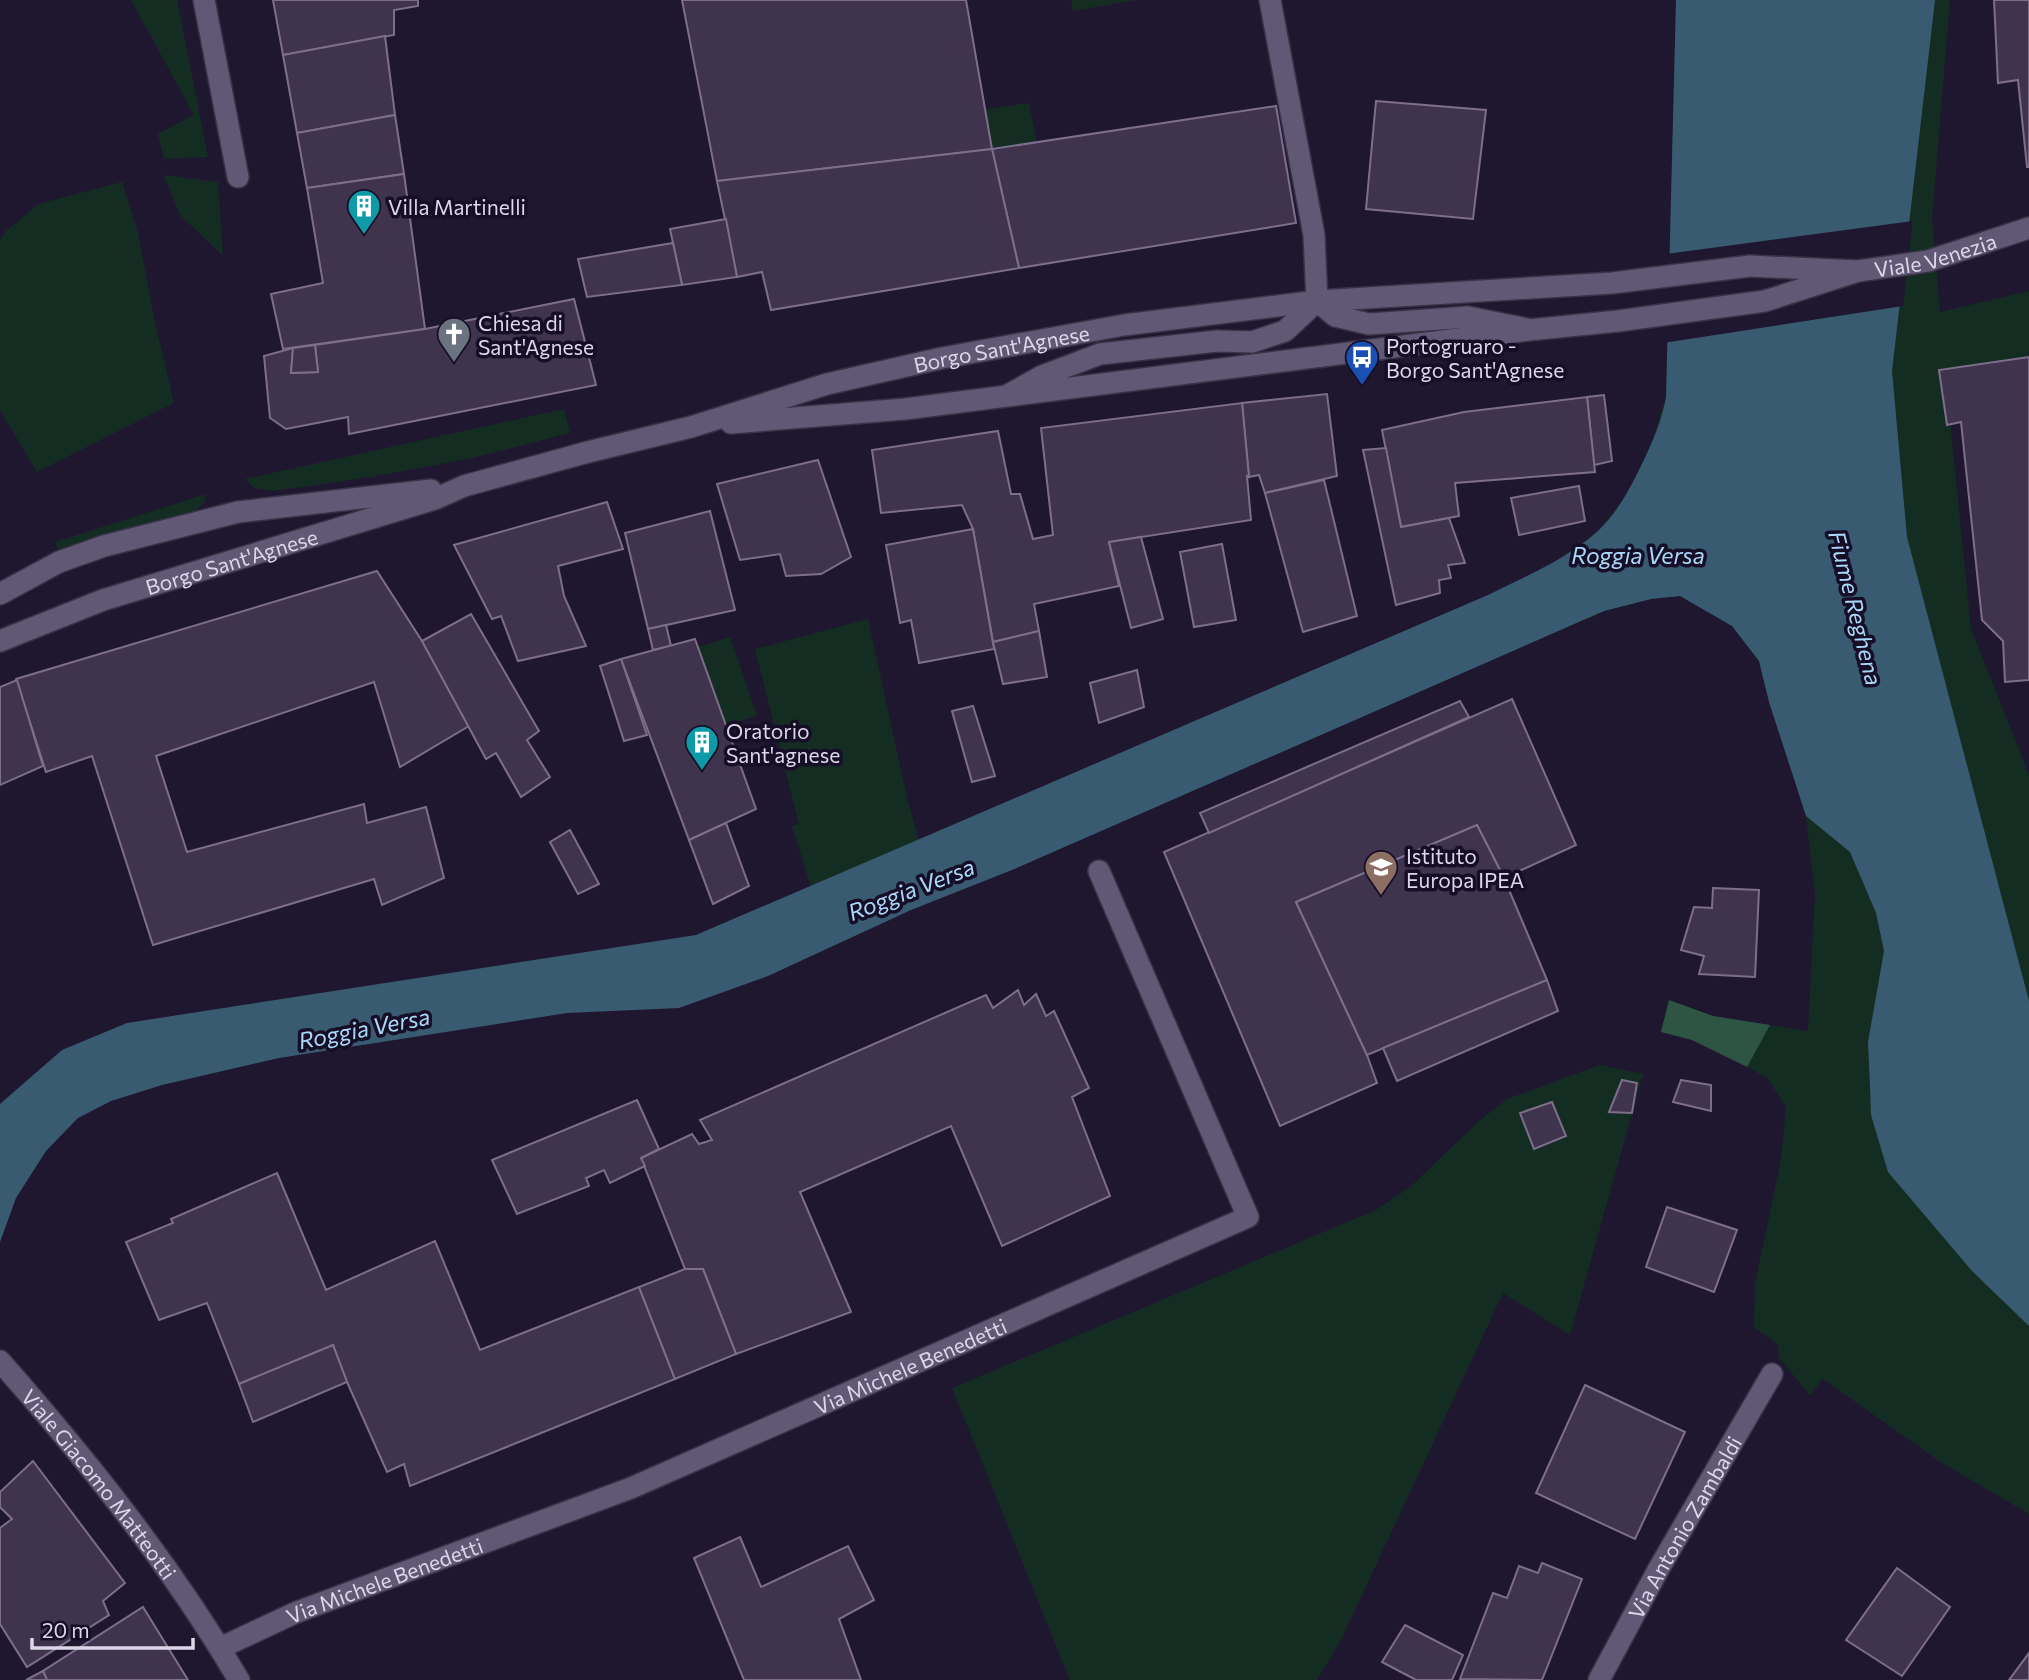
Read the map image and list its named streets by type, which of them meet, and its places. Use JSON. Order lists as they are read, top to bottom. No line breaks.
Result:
{"streets":{"main road":["Viale Venezia","Borgo Sant'Agnese","Via Michele Benedetti","Viale Giacomo Matteotti","Via Antonio Zambaldi"]},"crossings":[["Viale Venezia","Borgo Sant'Agnese"],["Via Michele Benedetti","Viale Giacomo Matteotti"]],"water":["Roggia Versa","Fiume Reghena"],"places":{"building":["Villa Martinelli","Oratorio Sant'agnese"],"church":["Chiesa di Sant'Agnese"],"bus stop":["Portogruaro - Borgo Sant'Agnese"],"school or university":["Istituto Europa IPEA"]},"scale_bar":"20 m"}
